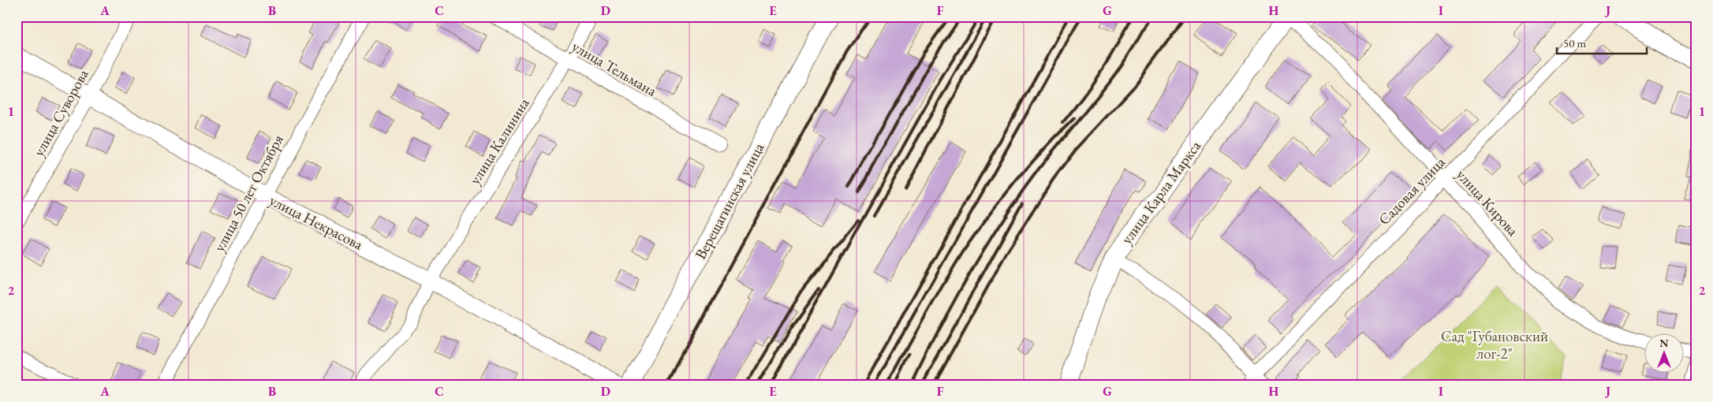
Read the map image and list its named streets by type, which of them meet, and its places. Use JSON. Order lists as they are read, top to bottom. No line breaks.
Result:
{"streets":{"main road":["улица Карла Маркса","Верещагинская улица"],"street":["улица Тельмана","улица Суворова","улица Калинина","Садовая улица","улица 50 лет Октября","улица Кирова","улица Некрасова"]},"crossings":[["улица Тельмана","улица Калинина"],["улица Суворова","улица Некрасова"],["улица Калинина","улица Некрасова"],["Садовая улица","улица Кирова"],["улица Карла Маркса","улица Кирова"],["улица 50 лет Октября","улица Некрасова"]],"parks":["Сад \"Губановский лог-2\""],"scale_bar":"50 m","north":"top","grid":{"columns":["A","B","C","D","E","F","G","H","I","J"],"rows":["1","2"]}}
